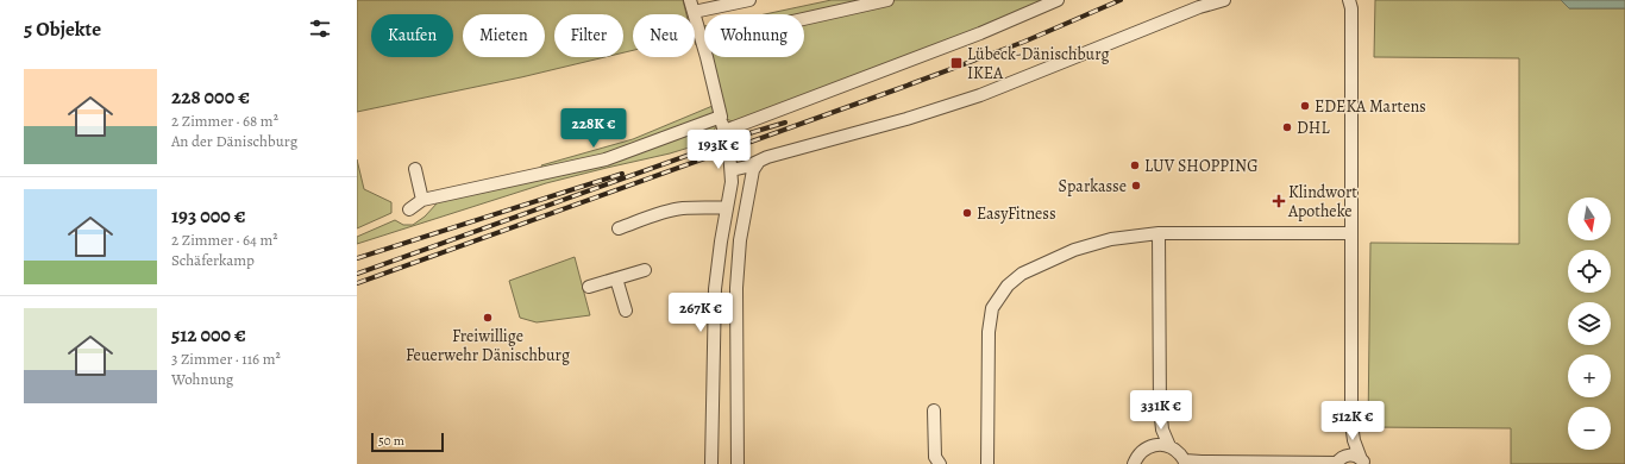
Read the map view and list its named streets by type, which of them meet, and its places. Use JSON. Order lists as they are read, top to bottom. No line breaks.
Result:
{"places":{"transit":["Lübeck-Dänischburg IKEA"],"other":["EDEKA Martens","DHL","LUV SHOPPING","Sparkasse","EasyFitness","Freiwillige Feuerwehr Dänischburg"],"health":["Klindwort Apotheke"]},"scale_bar":"50 m","north":"bottom","page":{"heading":"5 Objekte","chip":["Kaufen","Mieten","Filter","Neu","Wohnung"],"list":[{"name":"228 000 €","note":"2 Zimmer · 68 m² · An der Dänischburg"},{"name":"193 000 €","note":"2 Zimmer · 64 m² · Schäferkamp"},{"name":"512 000 €","note":"3 Zimmer · 116 m² · Wohnung"}],"price":["228K €","193K €","267K €","331K €","512K €"],"map_buttons":["+","−"],"scale":"50 m"}}
